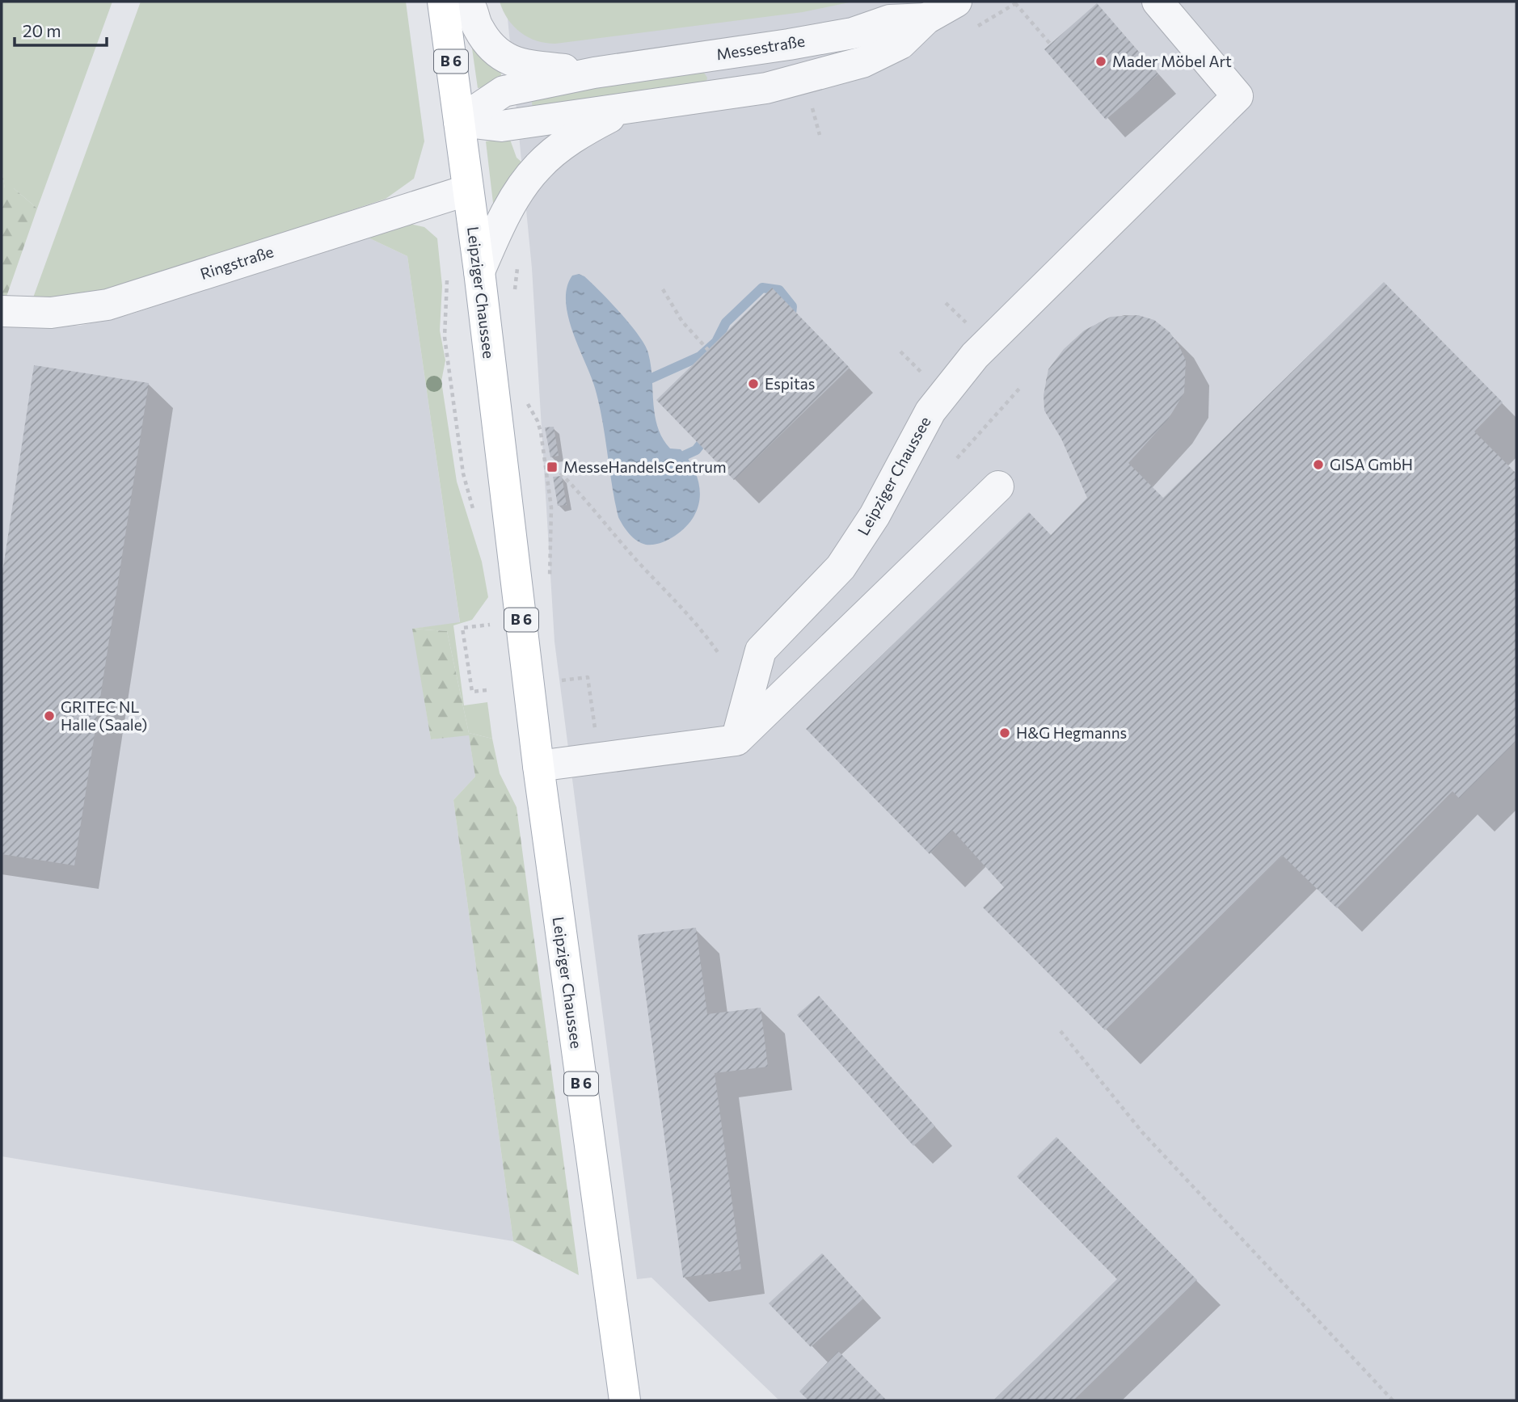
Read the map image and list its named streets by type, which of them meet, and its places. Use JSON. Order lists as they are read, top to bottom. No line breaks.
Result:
{"streets":{"main road":["B 6","Leipziger Chaussee"],"street":["Messestraße","Ringstraße"]},"crossings":[["Messestraße","B 6"],["Messestraße","Leipziger Chaussee"],["B 6","Leipziger Chaussee"],["Ringstraße","Leipziger Chaussee"]],"places":{"other":["Mader Möbel Art","Espitas","GISA GmbH","GRITEC NL Halle (Saale)","H&G Hegmanns"],"transit":["MesseHandelsCentrum"]},"scale_bar":"20 m"}
